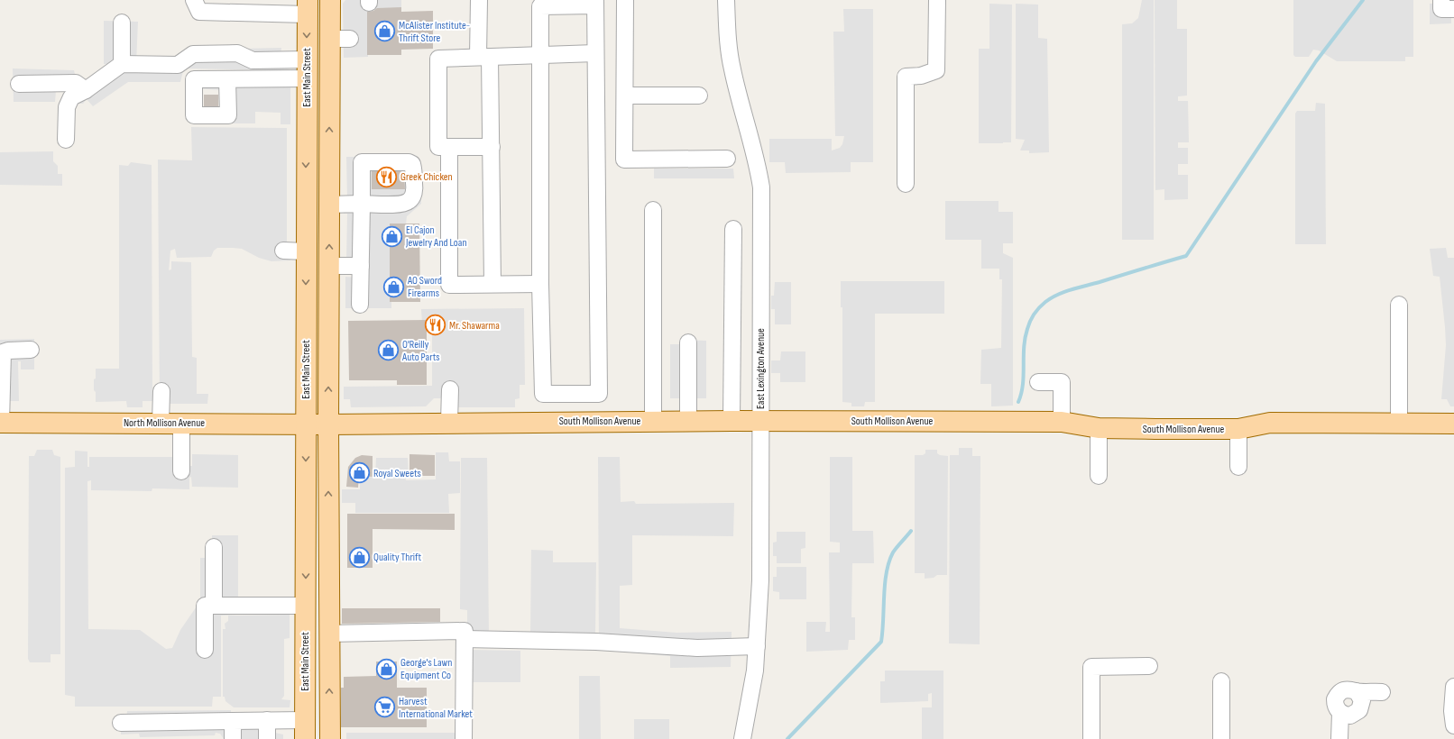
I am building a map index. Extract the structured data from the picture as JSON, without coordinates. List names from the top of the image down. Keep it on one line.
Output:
{"streets":{"main road":["East Main Street","South Mollison Avenue","North Mollison Avenue"],"street":["East Lexington Avenue"]},"crossings":[["East Main Street","South Mollison Avenue"],["East Main Street","North Mollison Avenue"],["East Lexington Avenue","South Mollison Avenue"],["South Mollison Avenue","North Mollison Avenue"]],"places":{"shop":["McAlister Institute- Thrift Store","El Cajon Jewelry And Loan","AO Sword Firearms","O'Reilly Auto Parts","Royal Sweets","Quality Thrift","George's Lawn Equipment Co"],"restaurant":["Greek Chicken","Mr. Shawarma"],"supermarket":["Harvest International Market"]}}
